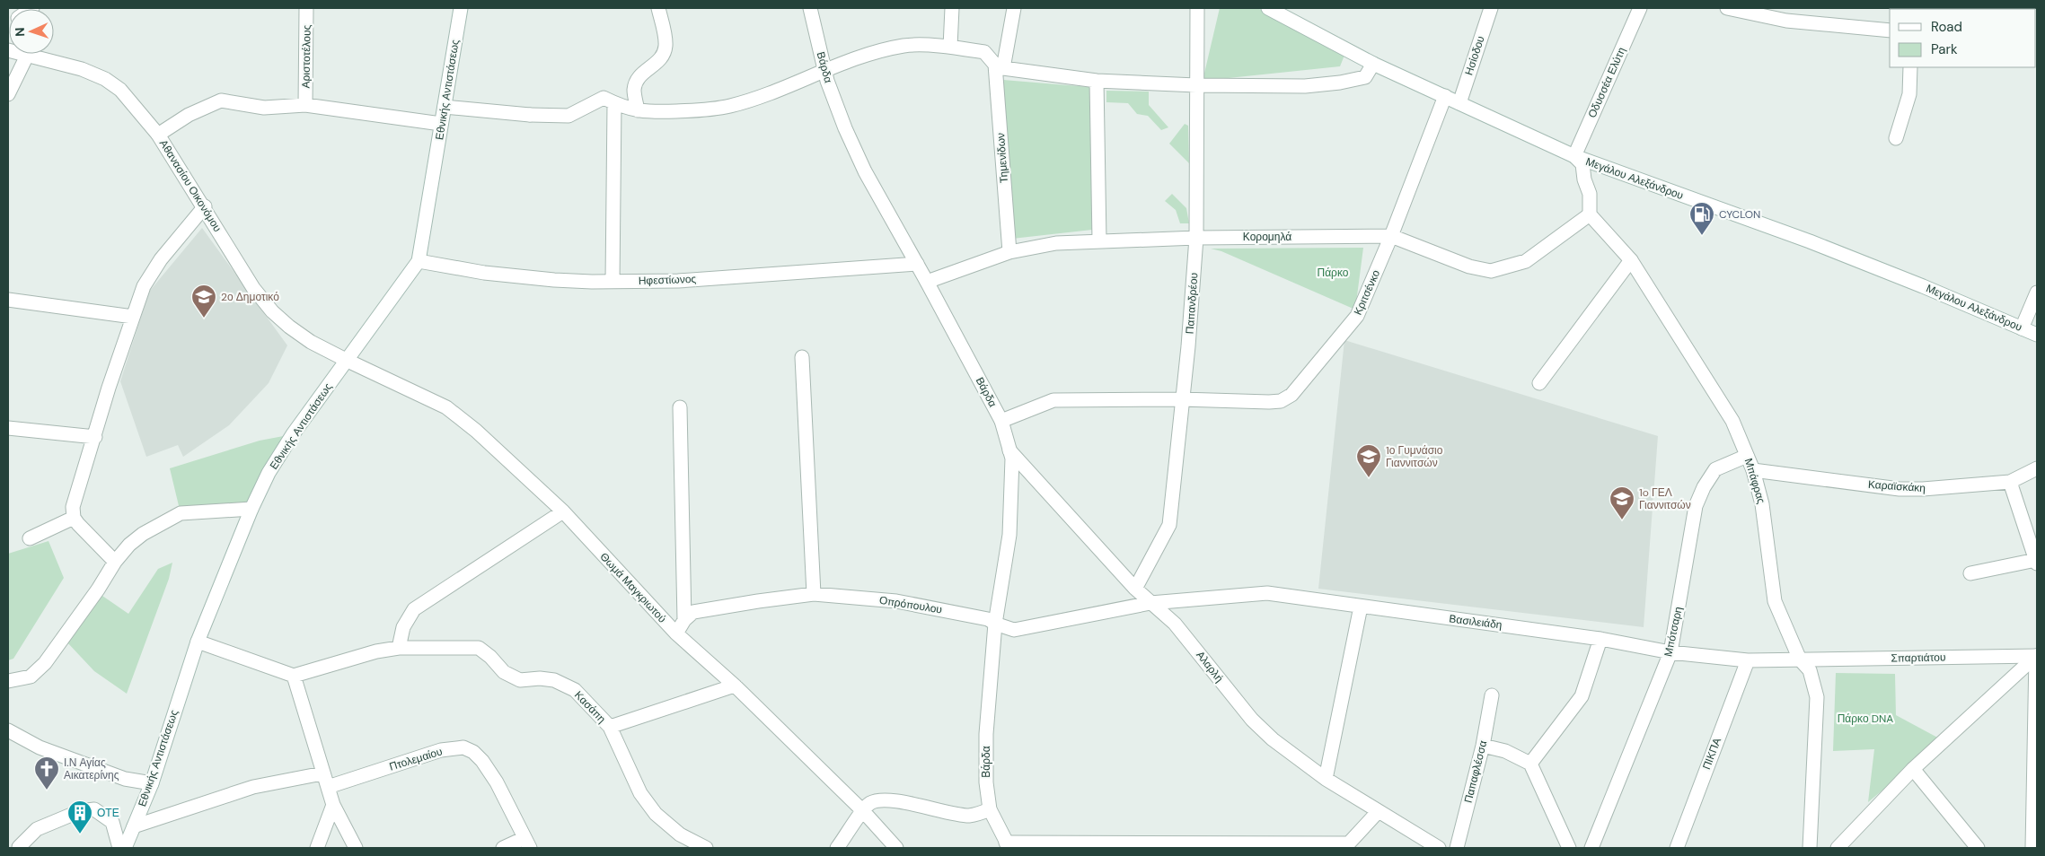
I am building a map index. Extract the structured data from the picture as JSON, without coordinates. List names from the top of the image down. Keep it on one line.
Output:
{"streets":{"street":["Ησίοδου","Αριστοτέλους","Βάρδα","Οδυσσέα Ελύτη","Εθνικής Αντιστάσεως","Τημενίδων","Μεγάλου Αλεξάνδρου","Αθανασίου Οικονόμου","Κορομηλά","Ηφεστίωνος","Κριτσένκο","Παπανδρέου","Μπάφρας","Καραϊσκάκη","Θωμά Μαγκριωτού","Οπρόπουλου","Βασιλειάδη","Μπότσαρη","Σπαρτιάτου","Αλαρλή","Κασάπη","ΠΙΚΠΑ","Πτολεμαίου","Παπαφλέσσα"]},"crossings":[["Ησίοδου","Μεγάλου Αλεξάνδρου"],["Βάρδα","Κορομηλά"],["Βάρδα","Ηφεστίωνος"],["Βάρδα","Κριτσένκο"],["Βάρδα","Οπρόπουλου"],["Βάρδα","Αλαρλή"],["Οδυσσέα Ελύτη","Μεγάλου Αλεξάνδρου"],["Εθνικής Αντιστάσεως","Αθανασίου Οικονόμου"],["Εθνικής Αντιστάσεως","Ηφεστίωνος"],["Εθνικής Αντιστάσεως","Θωμά Μαγκριωτού"],["Τημενίδων","Κορομηλά"],["Μεγάλου Αλεξάνδρου","Κριτσένκο"],["Αθανασίου Οικονόμου","Θωμά Μαγκριωτού"],["Κορομηλά","Κριτσένκο"],["Κορομηλά","Παπανδρέου"],["Κορομηλά","Μπάφρας"],["Κριτσένκο","Παπανδρέου"],["Παπανδρέου","Αλαρλή"],["Μπάφρας","Καραϊσκάκη"],["Μπάφρας","Βασιλειάδη"],["Μπάφρας","Μπότσαρη"],["Μπάφρας","Σπαρτιάτου"],["Οπρόπουλου","Βασιλειάδη"],["Οπρόπουλου","Αλαρλή"],["Βασιλειάδη","Μπότσαρη"],["Βασιλειάδη","Σπαρτιάτου"],["Βασιλειάδη","Αλαρλή"],["Βασιλειάδη","ΠΙΚΠΑ"]],"parks":["Πάρκο","Πάρκο DNA"],"places":{"fuel station":["CYCLON"],"school or university":["2ο Δημοτικό","1ο Γυμνάσιο Γιαννιτσών","1o ΓΕΛ Γιαννιτσών"],"church":["Ι.Ν Αγίας Αικατερίνης"],"building":["ΟΤΕ"]},"legend":["Road","Park"],"north":"left"}
